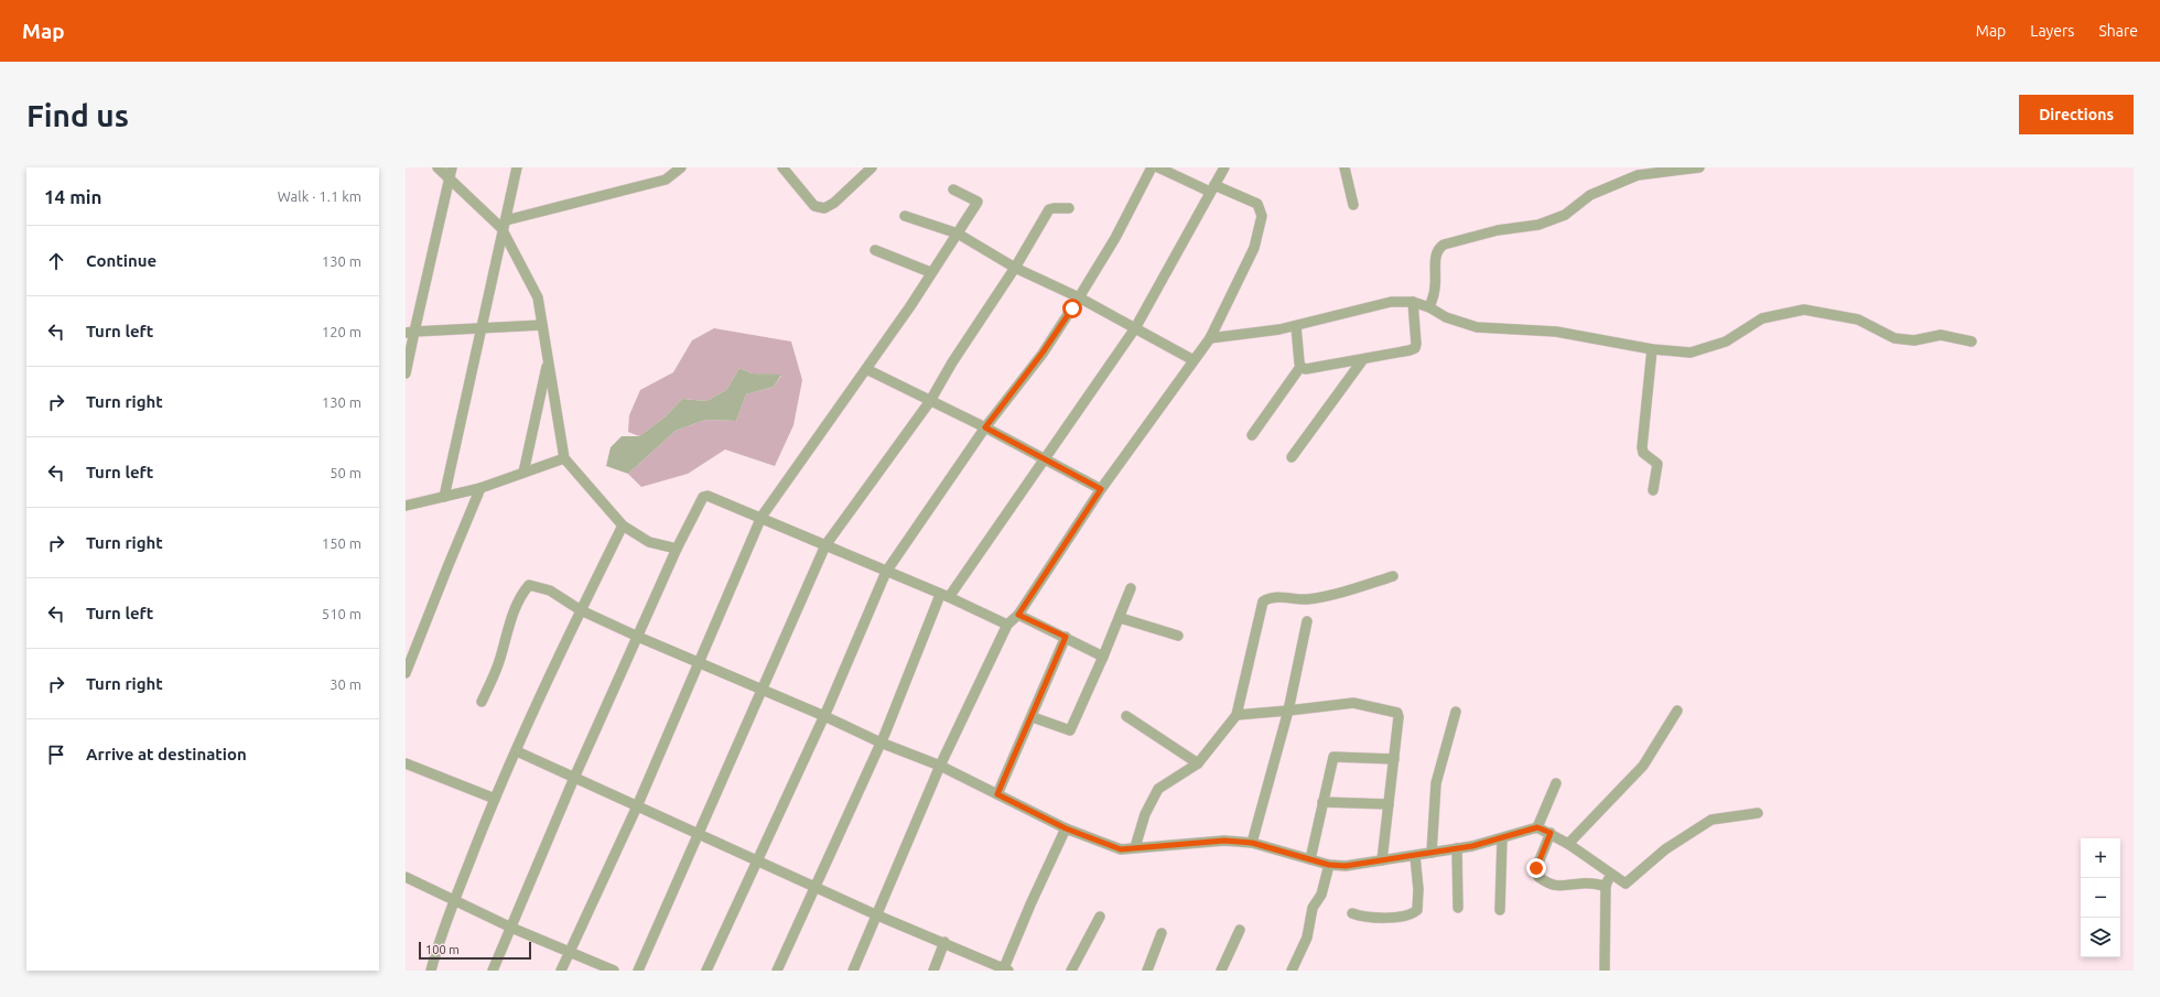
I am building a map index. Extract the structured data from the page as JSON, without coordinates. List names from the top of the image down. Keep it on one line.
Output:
{"scale_bar":"100 m","page":{"header":"Map","nav":["Map","Layers","Share"],"buttons":"Directions","title":"Find us","heading":["14 min","Walk · 1.1 km"],"list":[["Continue","130 m"],["Turn left","120 m"],["Turn right","130 m"],["Turn left","50 m"],["Turn right","150 m"],["Turn left","510 m"],["Turn right","30 m"],"Arrive at destination"],"map_buttons":["+","−"],"scale":"100 m"}}
